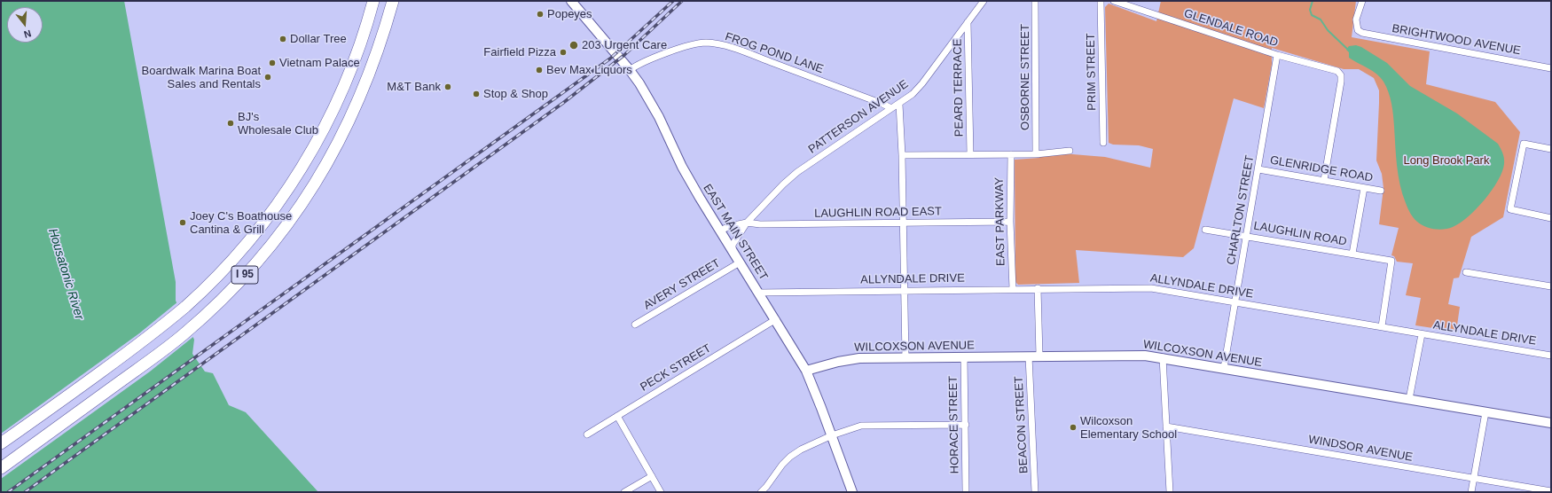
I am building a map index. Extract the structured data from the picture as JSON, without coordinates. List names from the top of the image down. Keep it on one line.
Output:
{"streets":{"highway":["I 95"],"street":["GLENDALE ROAD","BRIGHTWOOD AVENUE","FROG POND LANE","PRIM STREET","OSBORNE STREET","PEARD TERRACE","PATTERSON AVENUE","GLENRIDGE ROAD","CHARLTON STREET","LAUGHLIN ROAD EAST","EAST PARKWAY","EAST MAIN STREET","LAUGHLIN ROAD","ALLYNDALE DRIVE","AVERY STREET","WILCOXSON AVENUE","PECK STREET","HORACE STREET","BEACON STREET","WINDSOR AVENUE"]},"crossings":[["GLENDALE ROAD","GLENRIDGE ROAD"],["GLENDALE ROAD","CHARLTON STREET"],["FROG POND LANE","PATTERSON AVENUE"],["FROG POND LANE","EAST MAIN STREET"],["PEARD TERRACE","PATTERSON AVENUE"],["PATTERSON AVENUE","LAUGHLIN ROAD EAST"],["PATTERSON AVENUE","EAST MAIN STREET"],["GLENRIDGE ROAD","CHARLTON STREET"],["CHARLTON STREET","LAUGHLIN ROAD"],["CHARLTON STREET","ALLYNDALE DRIVE"],["CHARLTON STREET","WILCOXSON AVENUE"],["LAUGHLIN ROAD EAST","EAST PARKWAY"],["EAST PARKWAY","ALLYNDALE DRIVE"],["EAST MAIN STREET","ALLYNDALE DRIVE"],["EAST MAIN STREET","AVERY STREET"],["EAST MAIN STREET","WILCOXSON AVENUE"],["EAST MAIN STREET","PECK STREET"],["LAUGHLIN ROAD","ALLYNDALE DRIVE"],["WILCOXSON AVENUE","HORACE STREET"],["WILCOXSON AVENUE","BEACON STREET"]],"water":["Housatonic River"],"parks":["Long Brook Park"],"places":["Popeyes","Dollar Tree","203 Urgent Care","Fairfield Pizza","Vietnam Palace","Bev Max Liquors","Boardwalk Marina Boat Sales and Rentals","M&T Bank","Stop & Shop","BJ's Wholesale Club","Joey C's Boathouse Cantina & Grill","Wilcoxson Elementary School"],"north":"bottom"}
